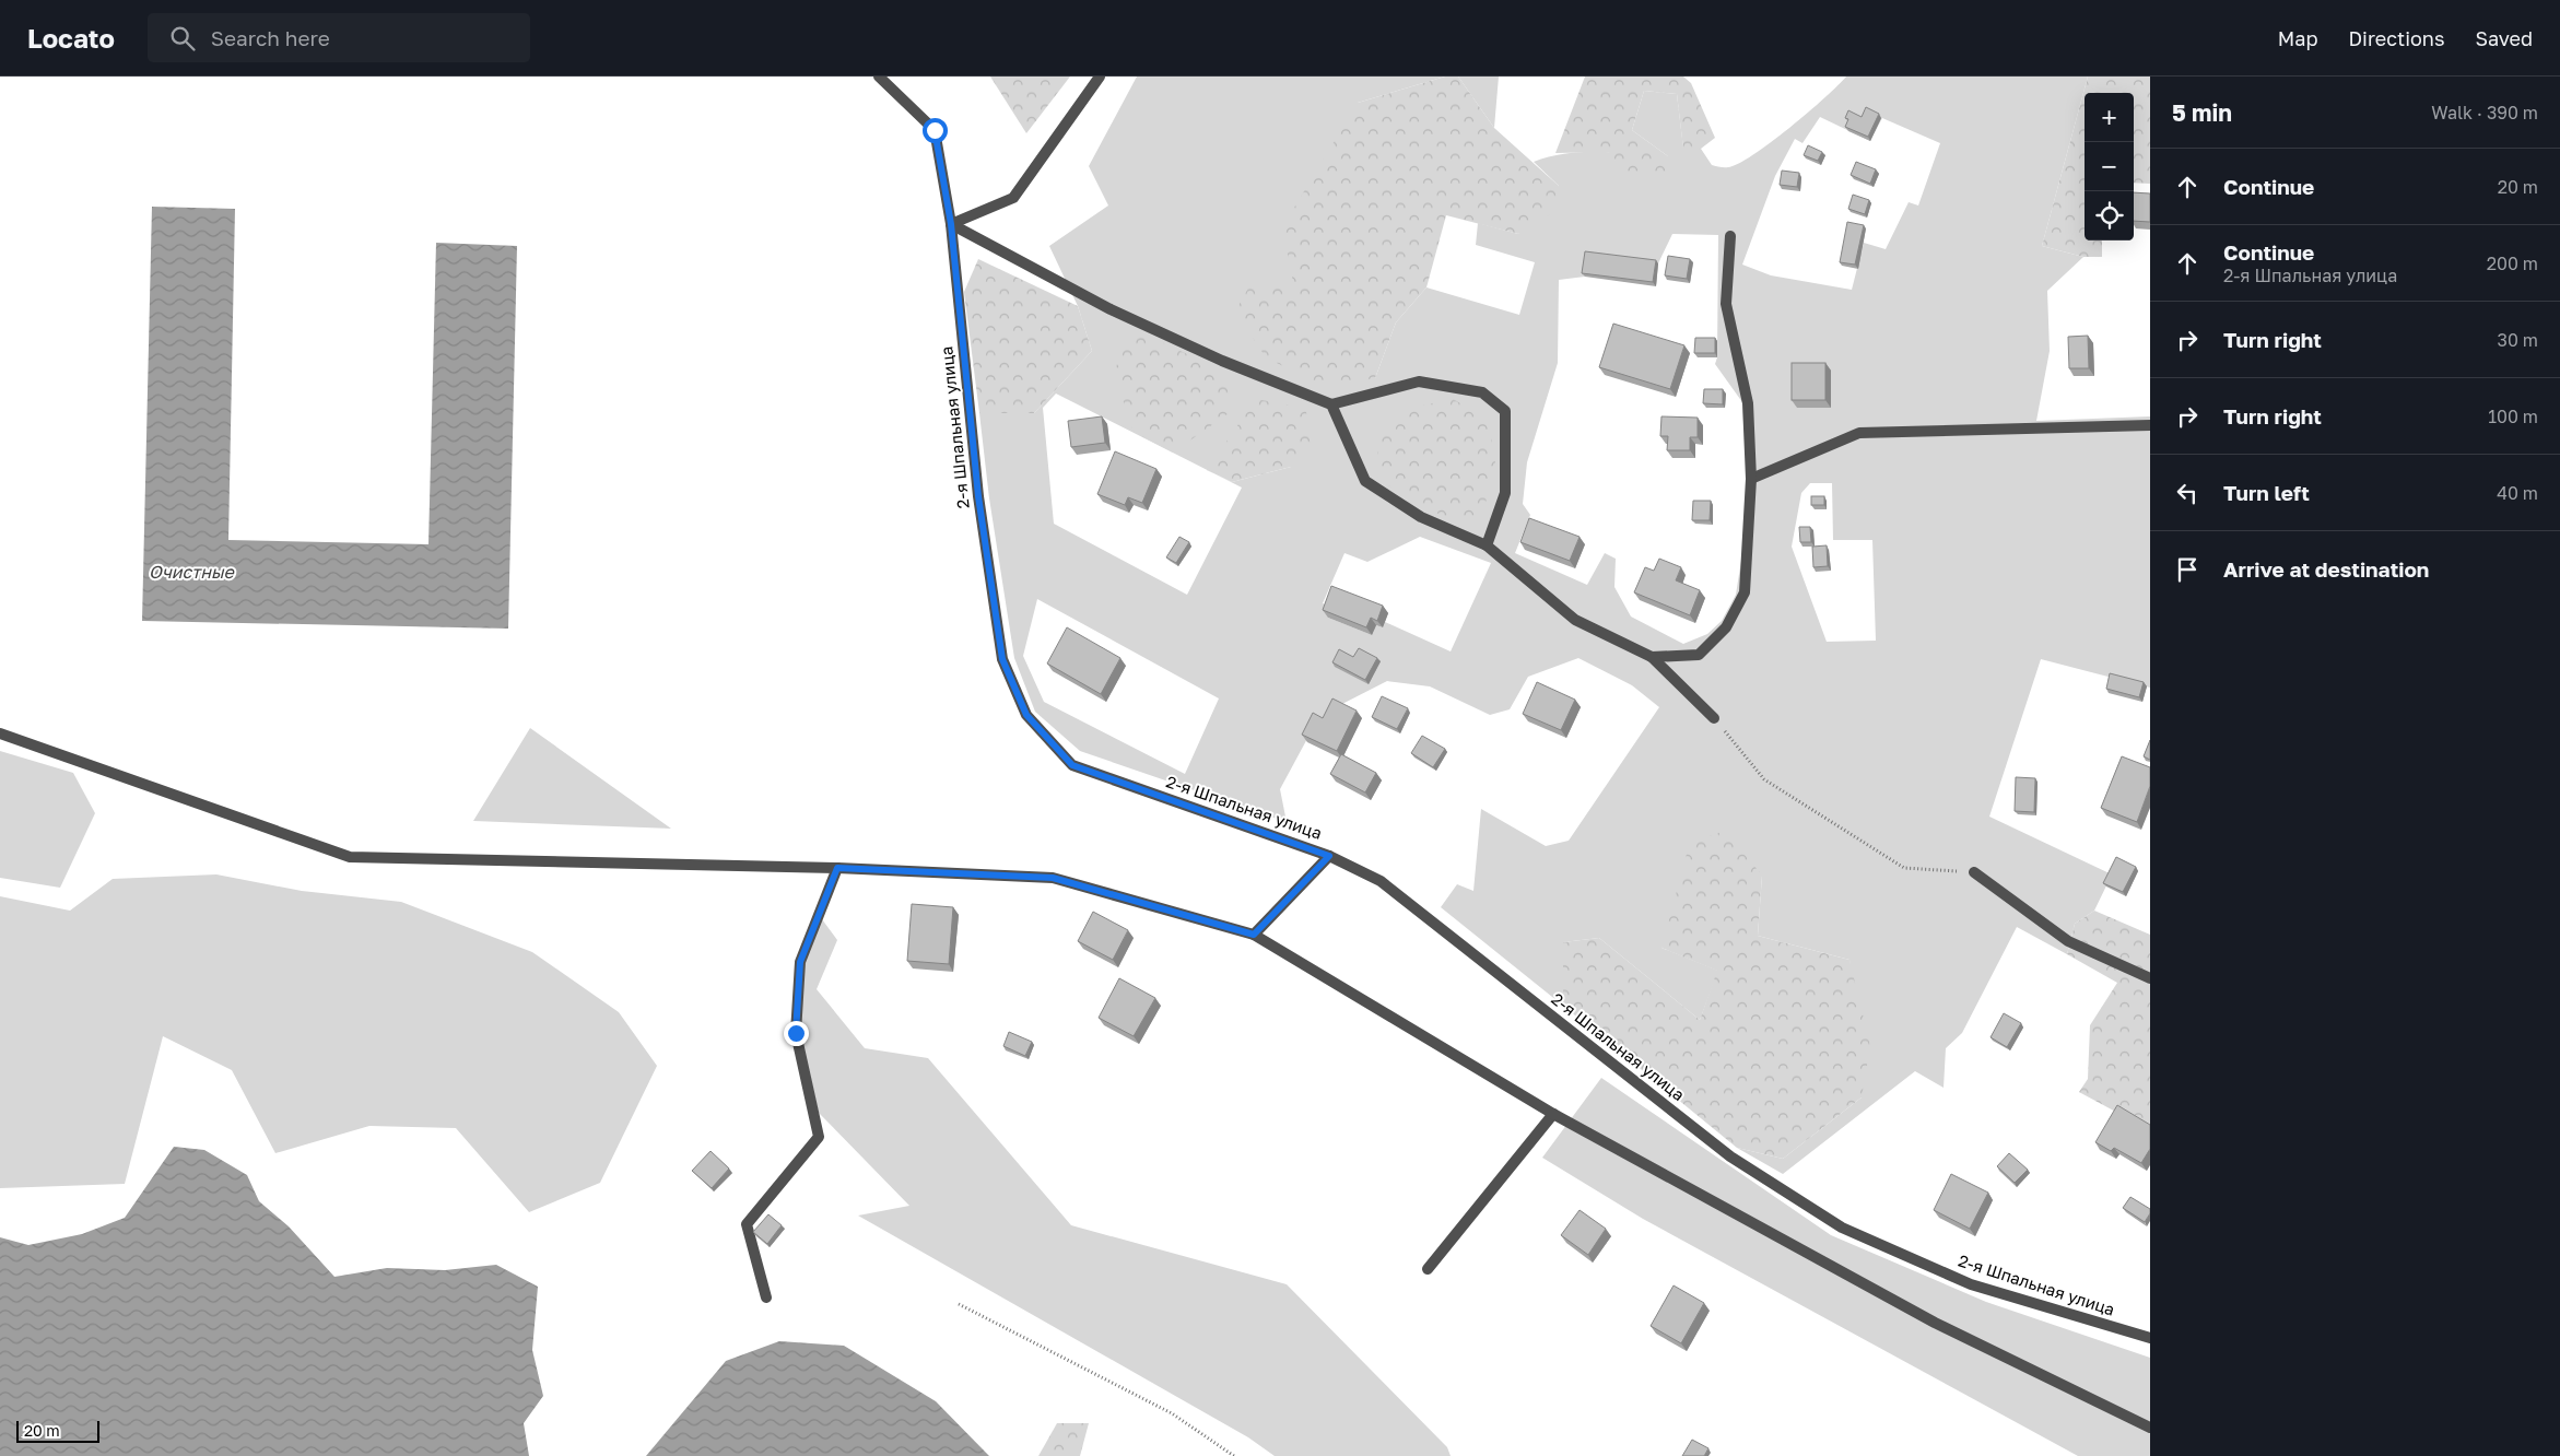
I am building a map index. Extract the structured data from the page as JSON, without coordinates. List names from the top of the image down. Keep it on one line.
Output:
{"streets":{"street":["2-я Шпальная улица"]},"water":["Очистные"],"scale_bar":"20 m","page":{"header":"Locato","search":"Search here","nav":["Map","Directions","Saved"],"heading":["5 min","Walk · 390 m"],"map_buttons":["+","−"],"list":[["Continue","20 m"],["Continue","2-я Шпальная улица","200 m"],["Turn right","30 m"],["Turn right","100 m"],["Turn left","40 m"],"Arrive at destination"],"scale":"20 m"}}
